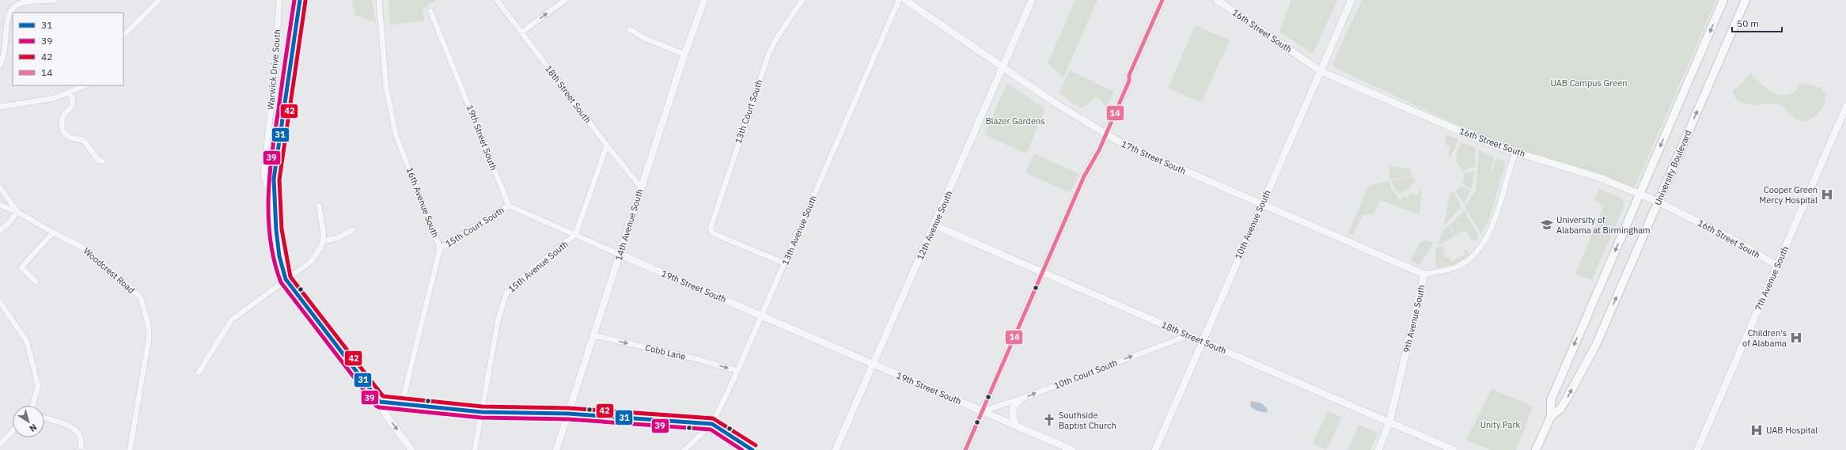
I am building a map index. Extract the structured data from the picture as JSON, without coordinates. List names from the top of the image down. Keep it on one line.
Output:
{"streets":{"main road":["University Boulevard"],"street":["16th Street South","Warwick Drive South","18th Street South","13th Court South","19th Street South","17th Street South","16th Avenue South","14th Avenue South","10th Avenue South","12th Avenue South","15th Court South","13th Avenue South","15th Avenue South","Woodcrest Road","7th Avenue South","9th Avenue South","Cobb Lane","10th Court South"]},"crossings":[["16th Street South","University Boulevard"],["16th Street South","10th Avenue South"],["16th Street South","7th Avenue South"],["16th Street South","9th Avenue South"],["18th Street South","14th Avenue South"],["18th Street South","10th Avenue South"],["18th Street South","12th Avenue South"],["18th Street South","15th Avenue South"],["18th Street South","9th Avenue South"],["18th Street South","10th Court South"],["13th Court South","13th Avenue South"],["19th Street South","14th Avenue South"],["19th Street South","12th Avenue South"],["19th Street South","15th Court South"],["19th Street South","13th Avenue South"],["19th Street South","15th Avenue South"],["19th Street South","10th Court South"],["17th Street South","10th Avenue South"],["17th Street South","12th Avenue South"],["17th Street South","9th Avenue South"],["16th Avenue South","15th Court South"],["14th Avenue South","Cobb Lane"],["13th Avenue South","Cobb Lane"]],"one_way":["Cobb Lane","10th Court South"],"parks":["UAB Campus Green","Blazer Gardens","Unity Park"],"places":{"hospital":["Cooper Green Mercy Hospital","Children's of Alabama","UAB Hospital"],"school or university":["University of Alabama at Birmingham"],"church":["Southside Baptist Church"]},"lines":["transit line 31","transit line 39","transit line 14","transit line 42"],"legend":["31","39","42","14"],"scale_bar":"50 m","north":"bottom right"}
